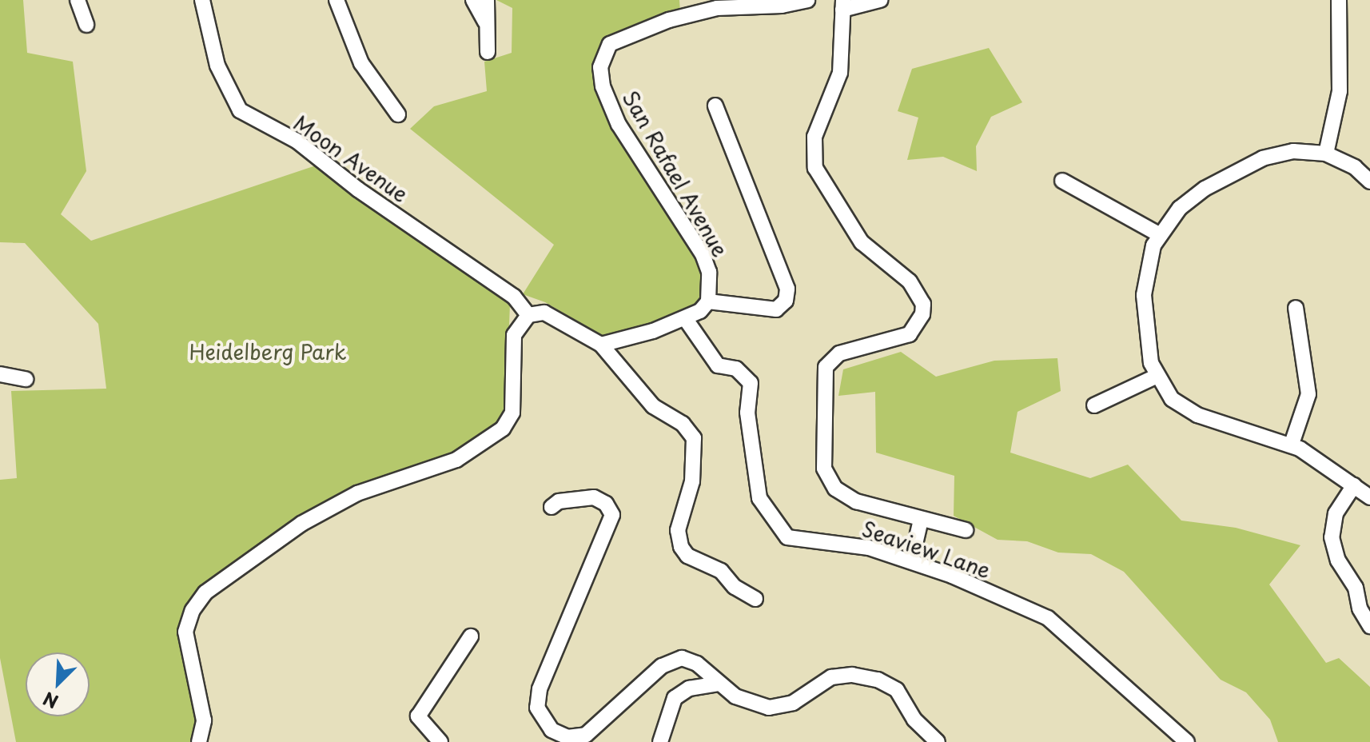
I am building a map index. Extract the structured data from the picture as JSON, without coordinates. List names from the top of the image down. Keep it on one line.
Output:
{"streets":{"street":["Moon Avenue","San Rafael Avenue","Seaview Lane"]},"parks":["Heidelberg Park"],"north":"bottom left"}
